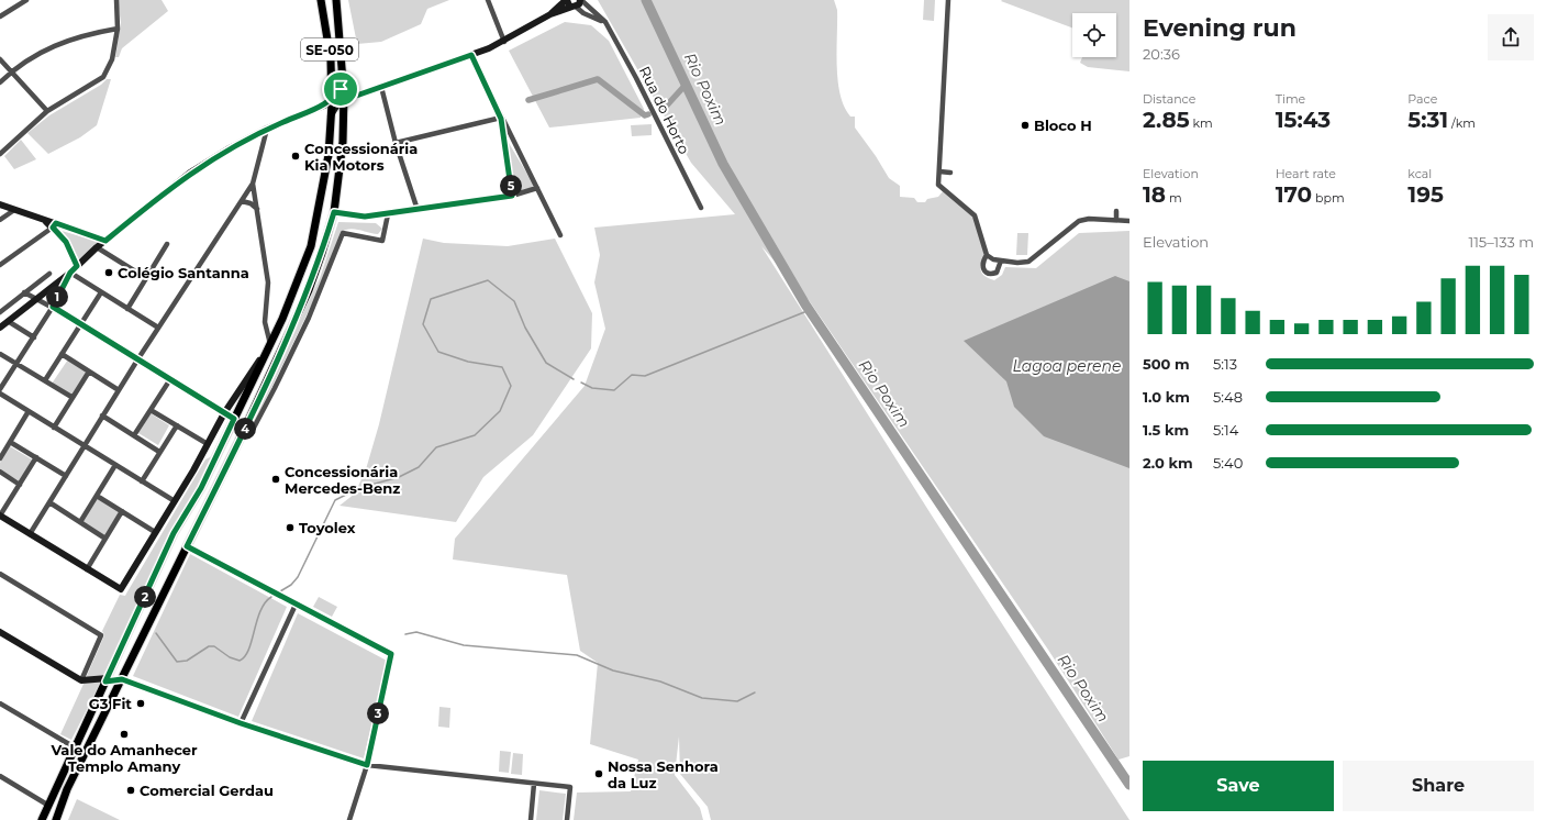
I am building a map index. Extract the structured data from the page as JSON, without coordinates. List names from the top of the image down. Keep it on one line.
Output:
{"streets":{"main road":["SE-050"],"street":["Rua do Horto"]},"water":["Rio Poxim","Lagoa perene"],"places":["Bloco H","Concessionária Kia Motors","Colégio Santanna","Concessionária Mercedes-Benz","Toyolex","G3 Fit","Vale do Amanhecer Templo Amany","Nossa Senhora da Luz","Comercial Gerdau"],"page":{"heading":["Evening run","20:36"],"stats":[["Distance","2.85 km"],["Time","15:43"],["Pace","5:31 /km"],["Elevation","18 m"],["Heart rate","170 bpm"],["kcal","195"]],"pins":["5","1","4","2","3"],"chart":["Elevation","115–133 m"],"list":[{"name":"500 m","note":"5:13"},{"name":"1.0 km","note":"5:48"},{"name":"1.5 km","note":"5:14"},{"name":"2.0 km","note":"5:40"}],"buttons":["Save","Share"]}}
